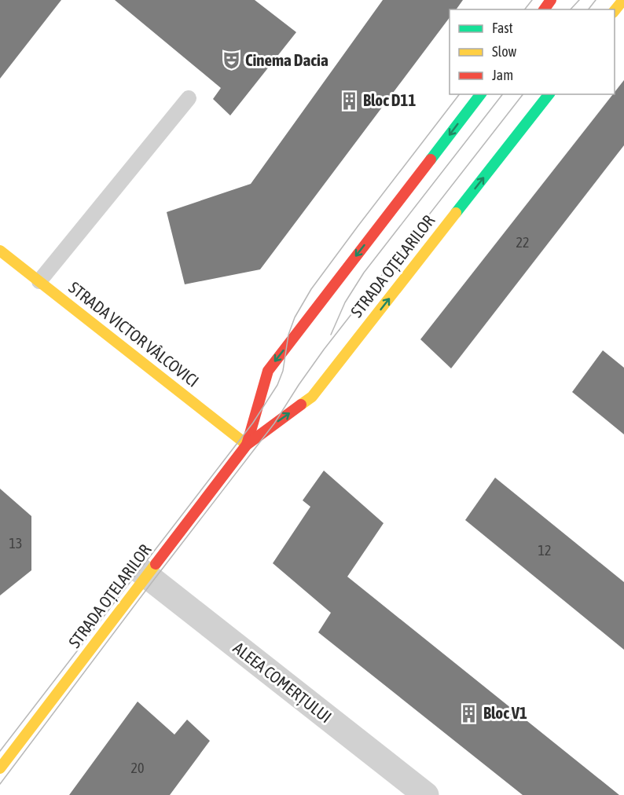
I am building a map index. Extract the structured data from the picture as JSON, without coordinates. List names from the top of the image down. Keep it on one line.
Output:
{"streets":{"main road":["STRADA OȚELARILOR","STRADA VICTOR VÂLCOVICI"],"street":["ALEEA COMERȚULUI"]},"crossings":[["STRADA OȚELARILOR","STRADA VICTOR VÂLCOVICI"],["STRADA OȚELARILOR","ALEEA COMERȚULUI"]],"places":{"theatre":["Cinema Dacia"],"building":["Bloc D11","Bloc V1"]},"house_numbers":["22","13","12","20"],"legend":["Fast","Slow","Jam"]}
